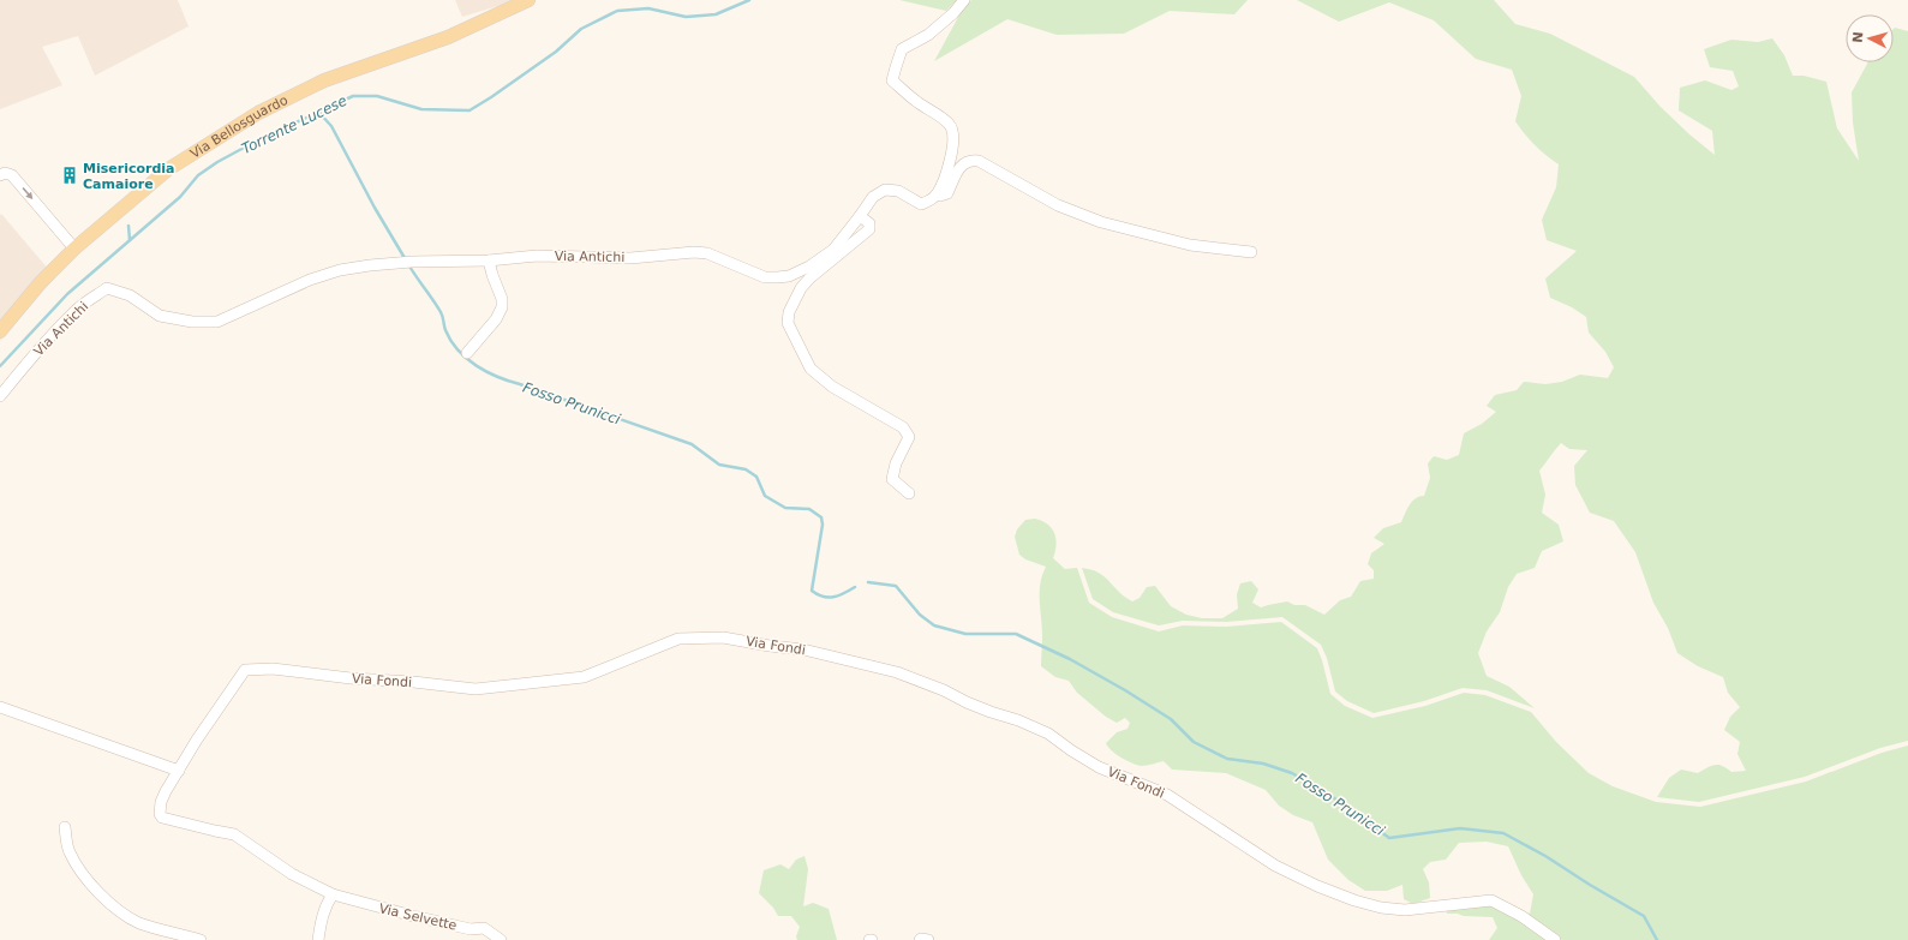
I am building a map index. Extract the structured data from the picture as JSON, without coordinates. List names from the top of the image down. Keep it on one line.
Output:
{"streets":{"main road":["Via Bellosguardo"],"street":["Via Antichi","Via Fondi","Via Selvette"]},"crossings":[["Via Fondi","Via Selvette"]],"water":["Torrente Lucese","Fosso Prunicci"],"places":{"building":["Misericordia Camaiore"]},"north":"left"}
